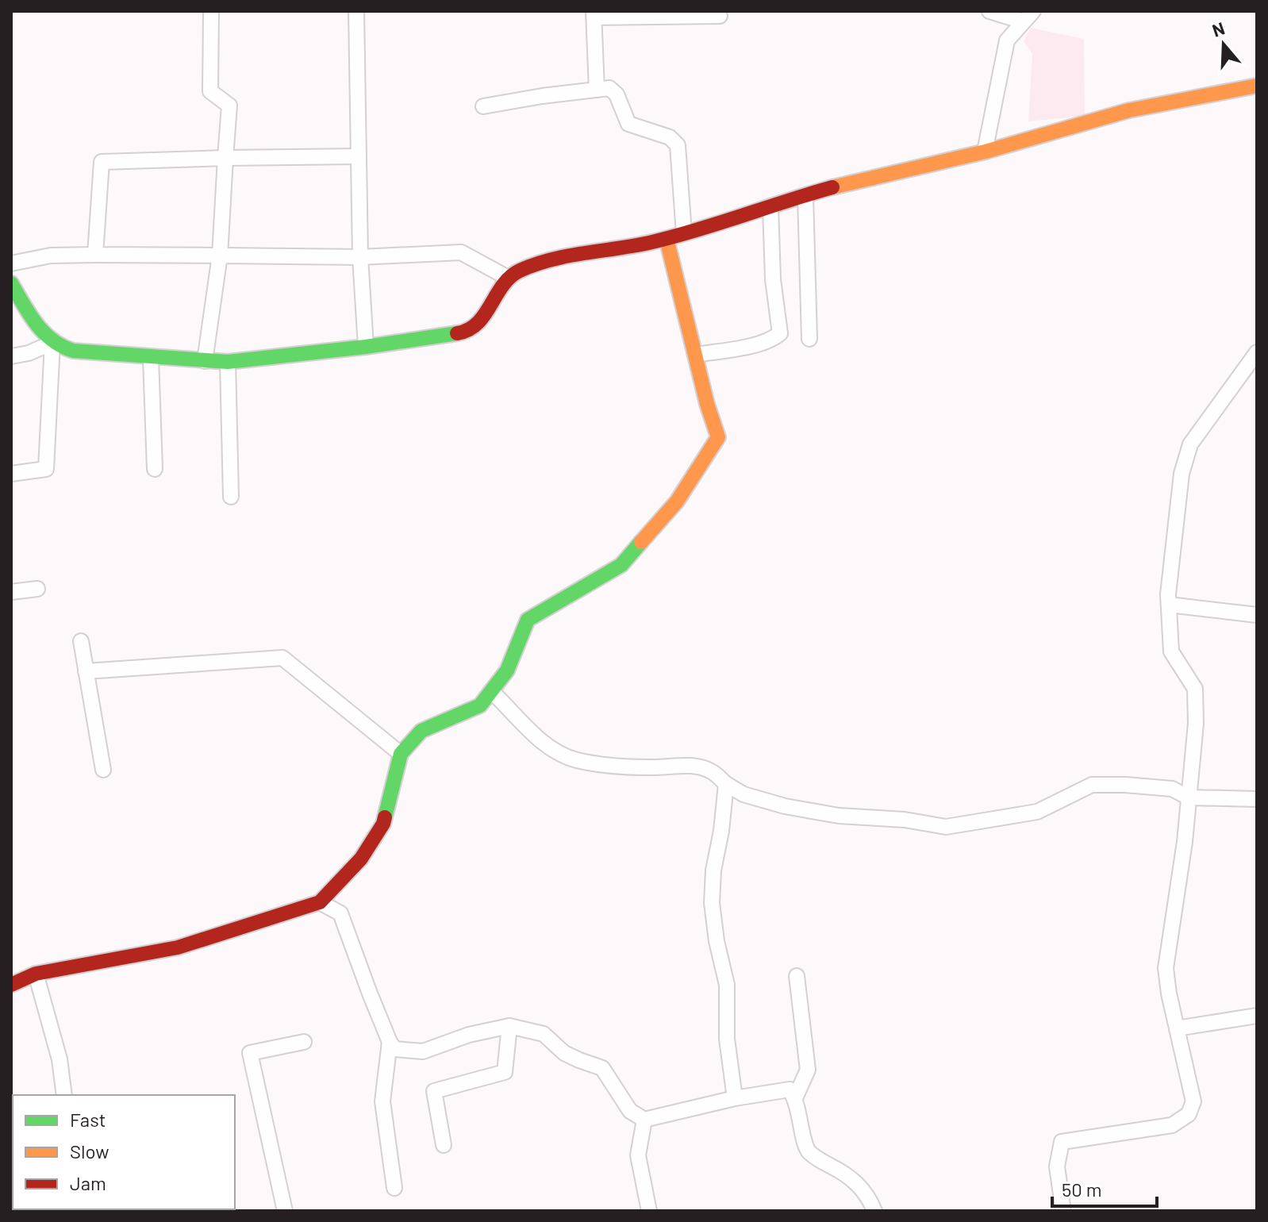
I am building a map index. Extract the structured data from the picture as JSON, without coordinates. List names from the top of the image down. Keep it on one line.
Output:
{"legend":["Fast","Slow","Jam"],"scale_bar":"50 m","north":"top"}
